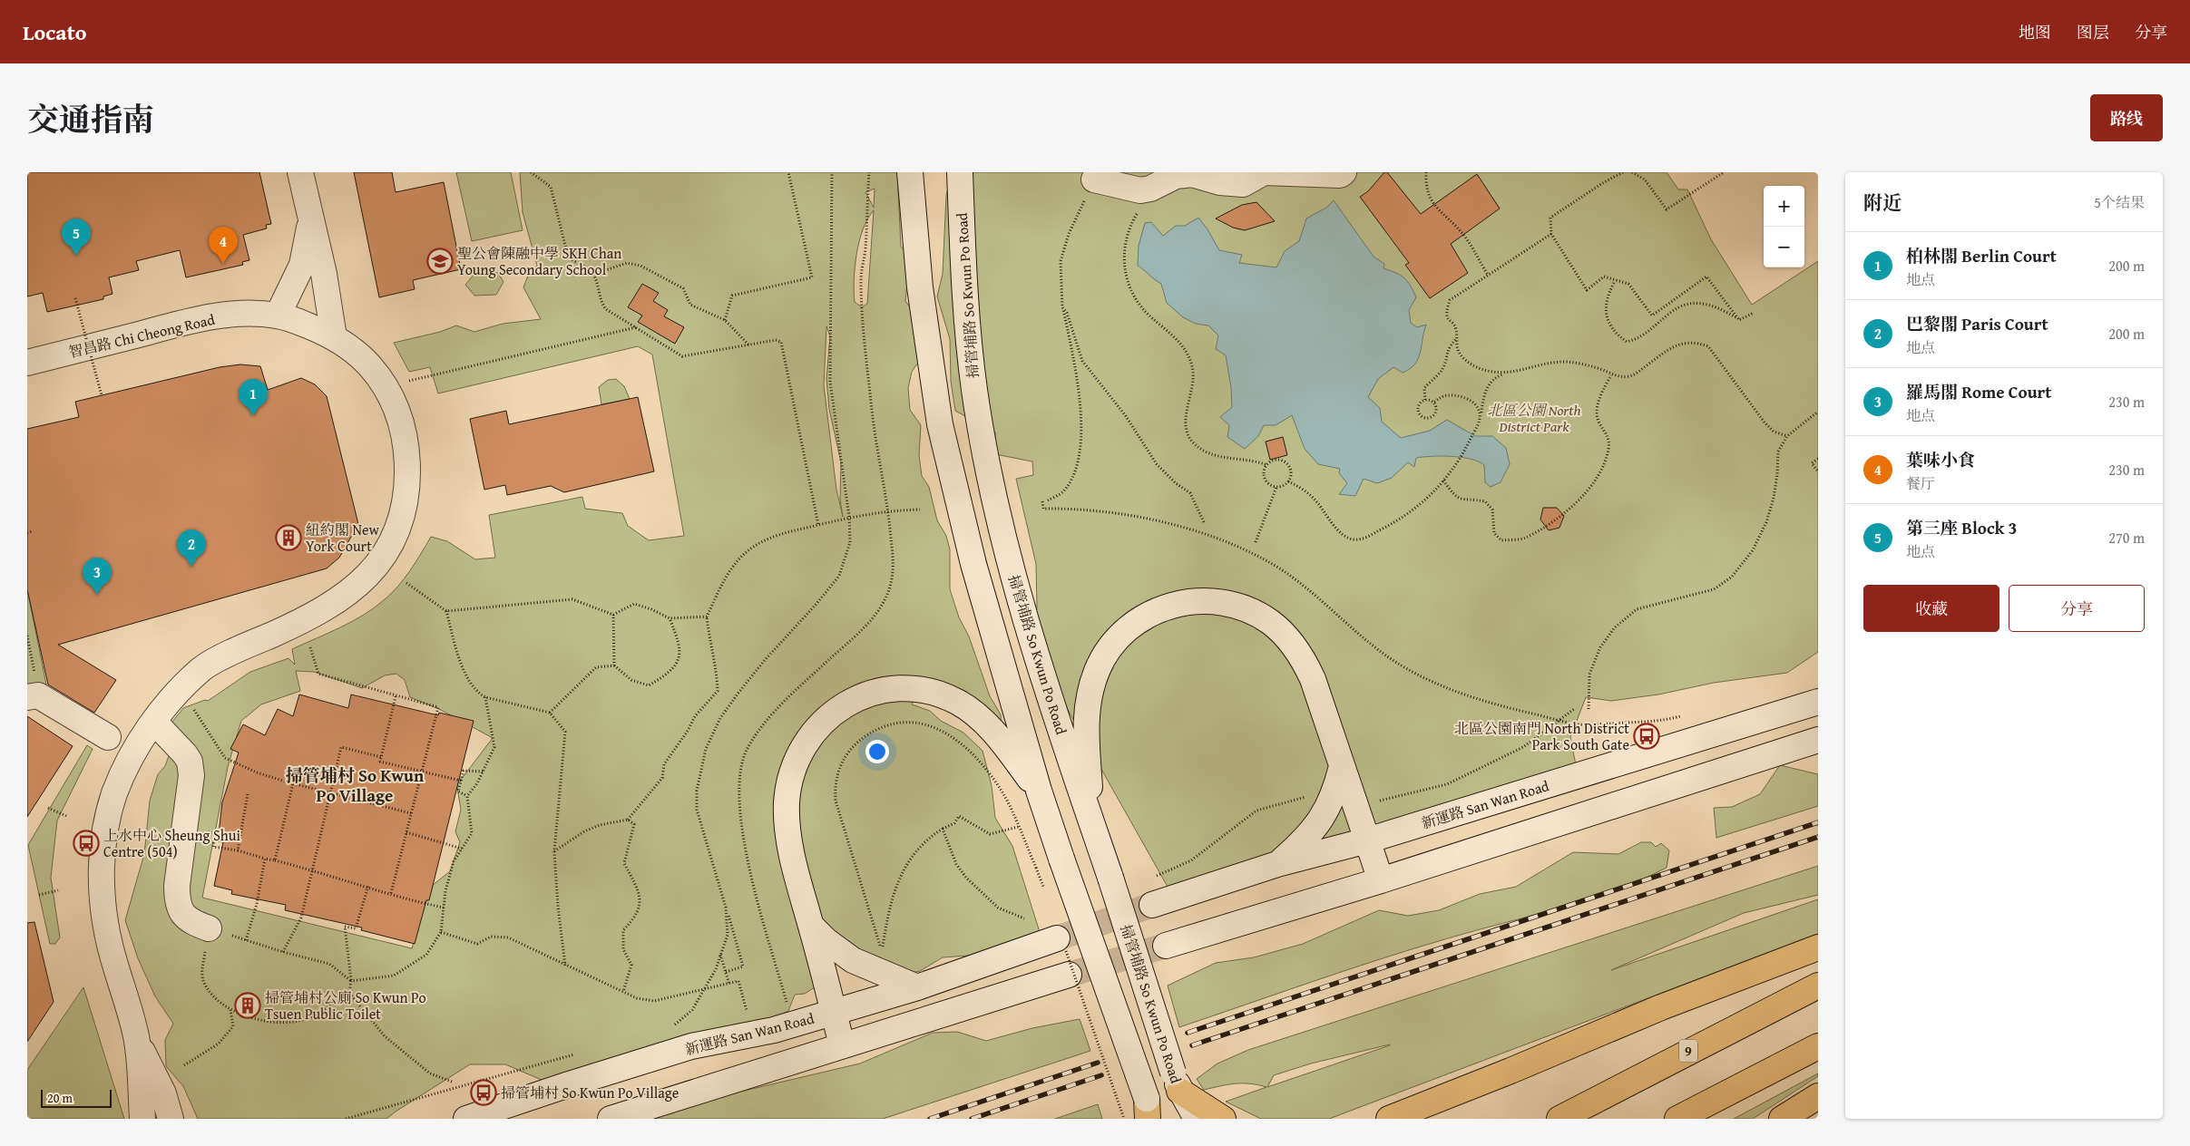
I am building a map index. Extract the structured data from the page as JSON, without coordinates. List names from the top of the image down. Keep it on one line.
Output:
{"streets":{"highway":["9"],"street":["掃管埔路 So Kwun Po Road","智昌路 Chi Cheong Road","新運路 San Wan Road"]},"districts":["掃管埔村 So Kwun Po Village"],"parks":["北區公園 North District Park"],"places":{"school or university":["聖公會陳融中學 SKH Chan Young Secondary School"],"building":["紐約閣 New York Court","掃管埔村公廁 So Kwun Po Tsuen Public Toilet"],"bus stop":["北區公園南門 North District Park South Gate","上水中心 Sheung Shui Centre (504)","掃管埔村 So Kwun Po Village"]},"scale_bar":"20 m","page":{"header":"Locato","nav":["地图","图层","分享"],"title":"交通指南","buttons":["路线",["收藏","分享"]],"heading":["附近","5个结果"],"map_buttons":["+","−"],"pins":["5","4","1","2","3"],"list":[{"mark":"1","name":"柏林閣 Berlin Court","note":"地点","value":"200 m"},{"mark":"2","name":"巴黎閣 Paris Court","note":"地点","value":"200 m"},{"mark":"3","name":"羅馬閣 Rome Court","note":"地点","value":"230 m"},{"mark":"4","name":"葉味小食","note":"餐厅","value":"230 m"},{"mark":"5","name":"第三座 Block 3","note":"地点","value":"270 m"}],"scale":"20 m"}}
